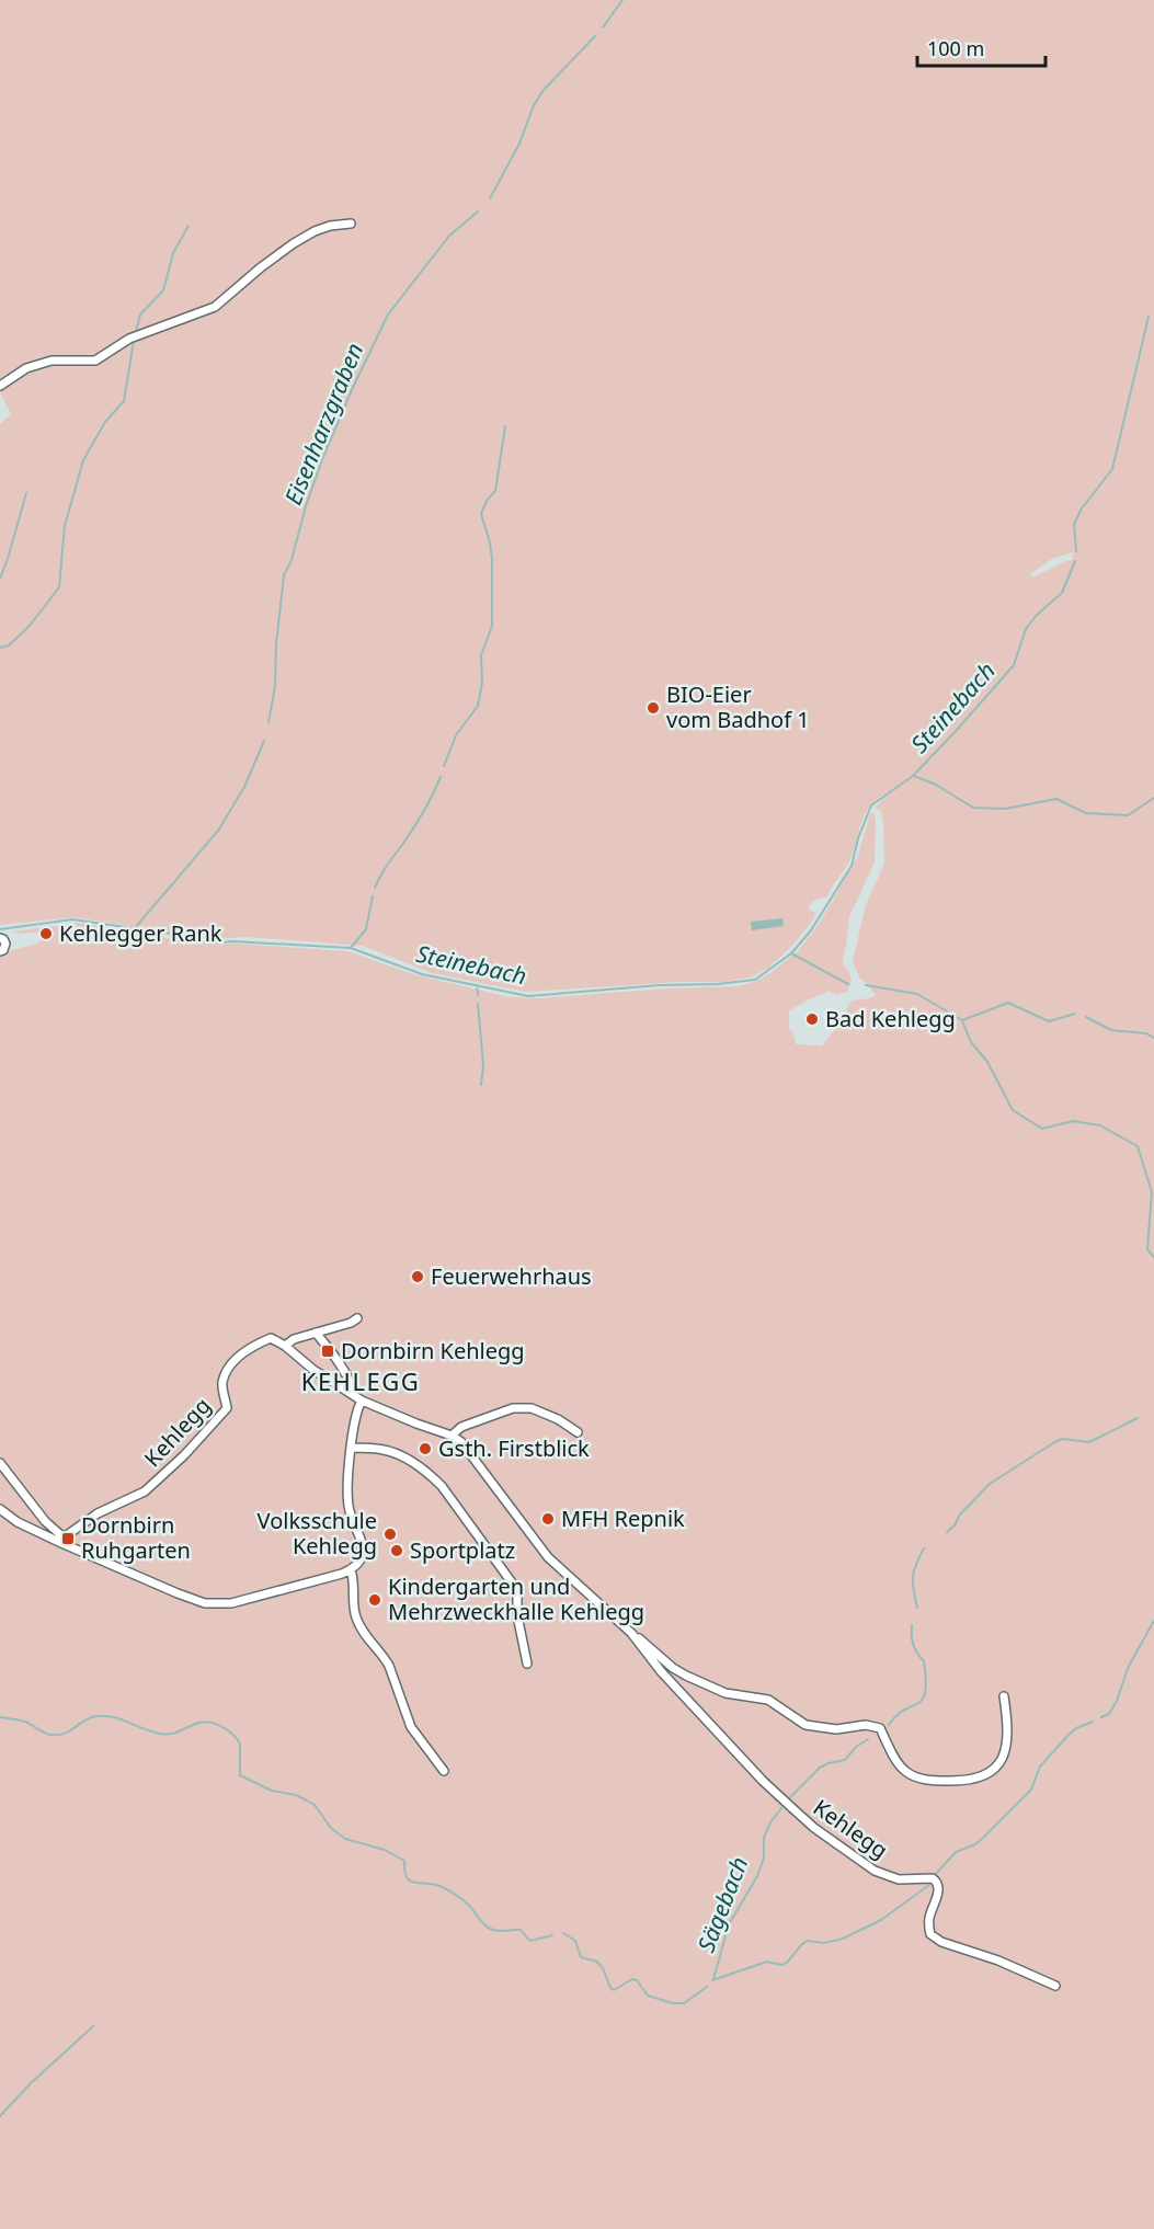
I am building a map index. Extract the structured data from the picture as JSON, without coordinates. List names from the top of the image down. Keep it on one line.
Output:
{"streets":{"street":["Kehlegg"]},"districts":["KEHLEGG"],"water":["Eisenharzgraben","Steinebach","Sägebach"],"places":{"other":["BIO-Eier vom Badhof 1","Kehlegger Rank","Bad Kehlegg","Feuerwehrhaus","Gsth. Firstblick","MFH Repnik","Volksschule Kehlegg","Sportplatz","Kindergarten und Mehrzweckhalle Kehlegg"],"transit":["Dornbirn Kehlegg","Dornbirn Ruhgarten"]},"scale_bar":"100 m"}
